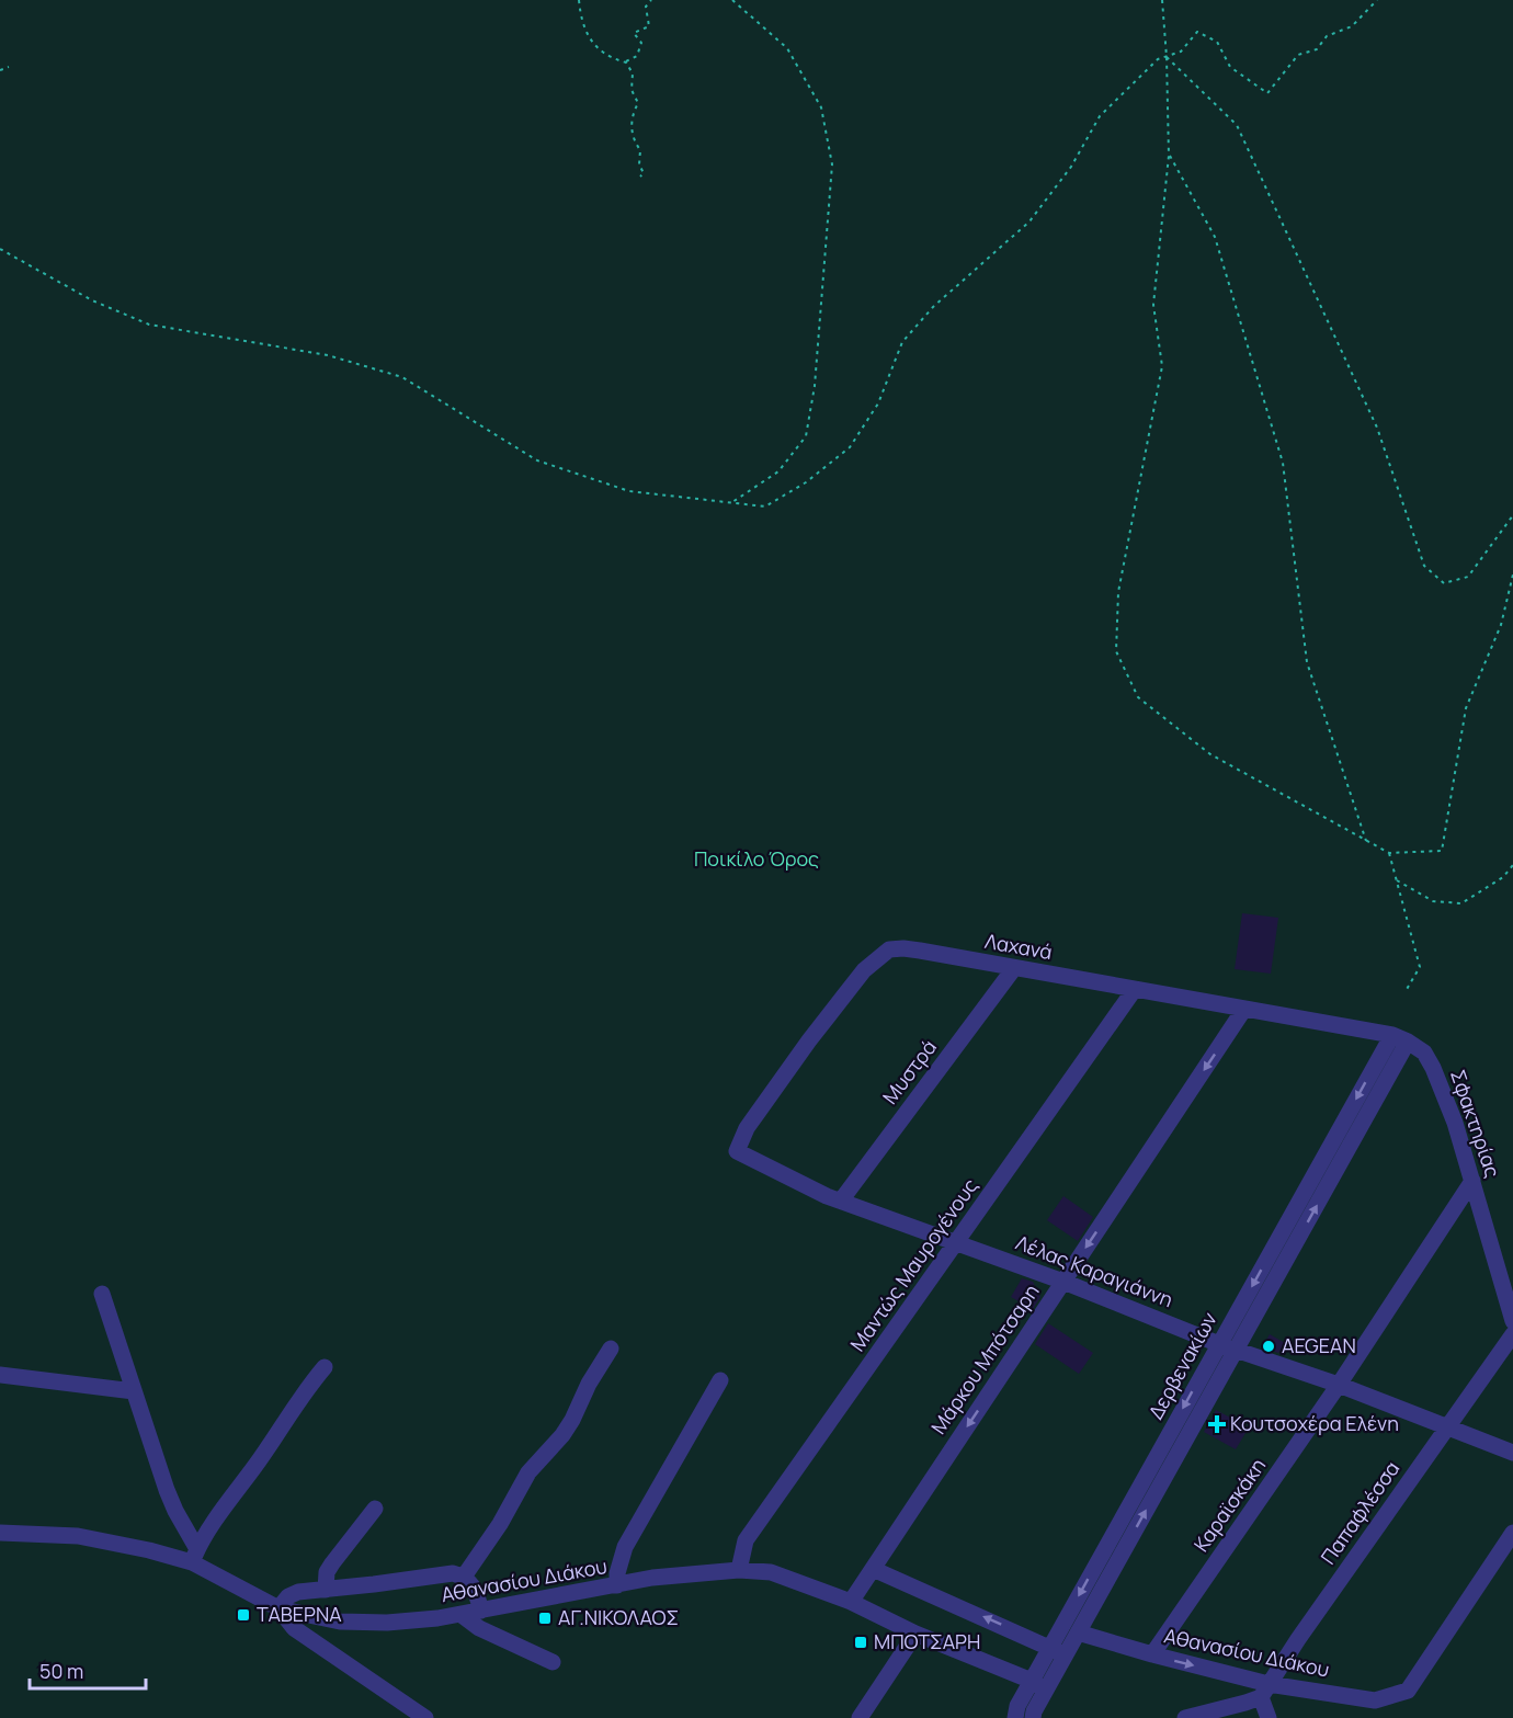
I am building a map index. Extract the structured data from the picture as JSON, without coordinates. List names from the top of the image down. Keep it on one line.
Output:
{"streets":{"street":["Λαχανά","Μυστρά","Σφακτηρίας","Μαντώς Μαυρογένους","Λέλας Καραγιάννη","Μάρκου Μπότσαρη","Δερβενακίων","Καραϊσκάκη","Παπαφλέσσα","Αθανασίου Διάκου"]},"crossings":[["Λαχανά","Μυστρά"],["Λαχανά","Σφακτηρίας"],["Λαχανά","Μαντώς Μαυρογένους"],["Λαχανά","Λέλας Καραγιάννη"],["Λαχανά","Μάρκου Μπότσαρη"],["Λαχανά","Δερβενακίων"],["Μυστρά","Λέλας Καραγιάννη"],["Σφακτηρίας","Δερβενακίων"],["Σφακτηρίας","Καραϊσκάκη"],["Μαντώς Μαυρογένους","Λέλας Καραγιάννη"],["Μαντώς Μαυρογένους","Αθανασίου Διάκου"],["Λέλας Καραγιάννη","Μάρκου Μπότσαρη"],["Λέλας Καραγιάννη","Δερβενακίων"],["Λέλας Καραγιάννη","Καραϊσκάκη"],["Λέλας Καραγιάννη","Παπαφλέσσα"],["Μάρκου Μπότσαρη","Αθανασίου Διάκου"],["Δερβενακίων","Αθανασίου Διάκου"],["Καραϊσκάκη","Αθανασίου Διάκου"],["Παπαφλέσσα","Αθανασίου Διάκου"]],"one_way":["Μάρκου Μπότσαρη"],"parks":["Ποικίλο Όρος"],"places":{"other":["AEGEAN"],"health":["Κουτσοχέρα Ελένη"],"transit":["ΤΑΒΕΡΝΑ","ΑΓ.ΝΙΚΟΛΑΟΣ","ΜΠΟΤΣΑΡΗ"]},"scale_bar":"50 m"}
